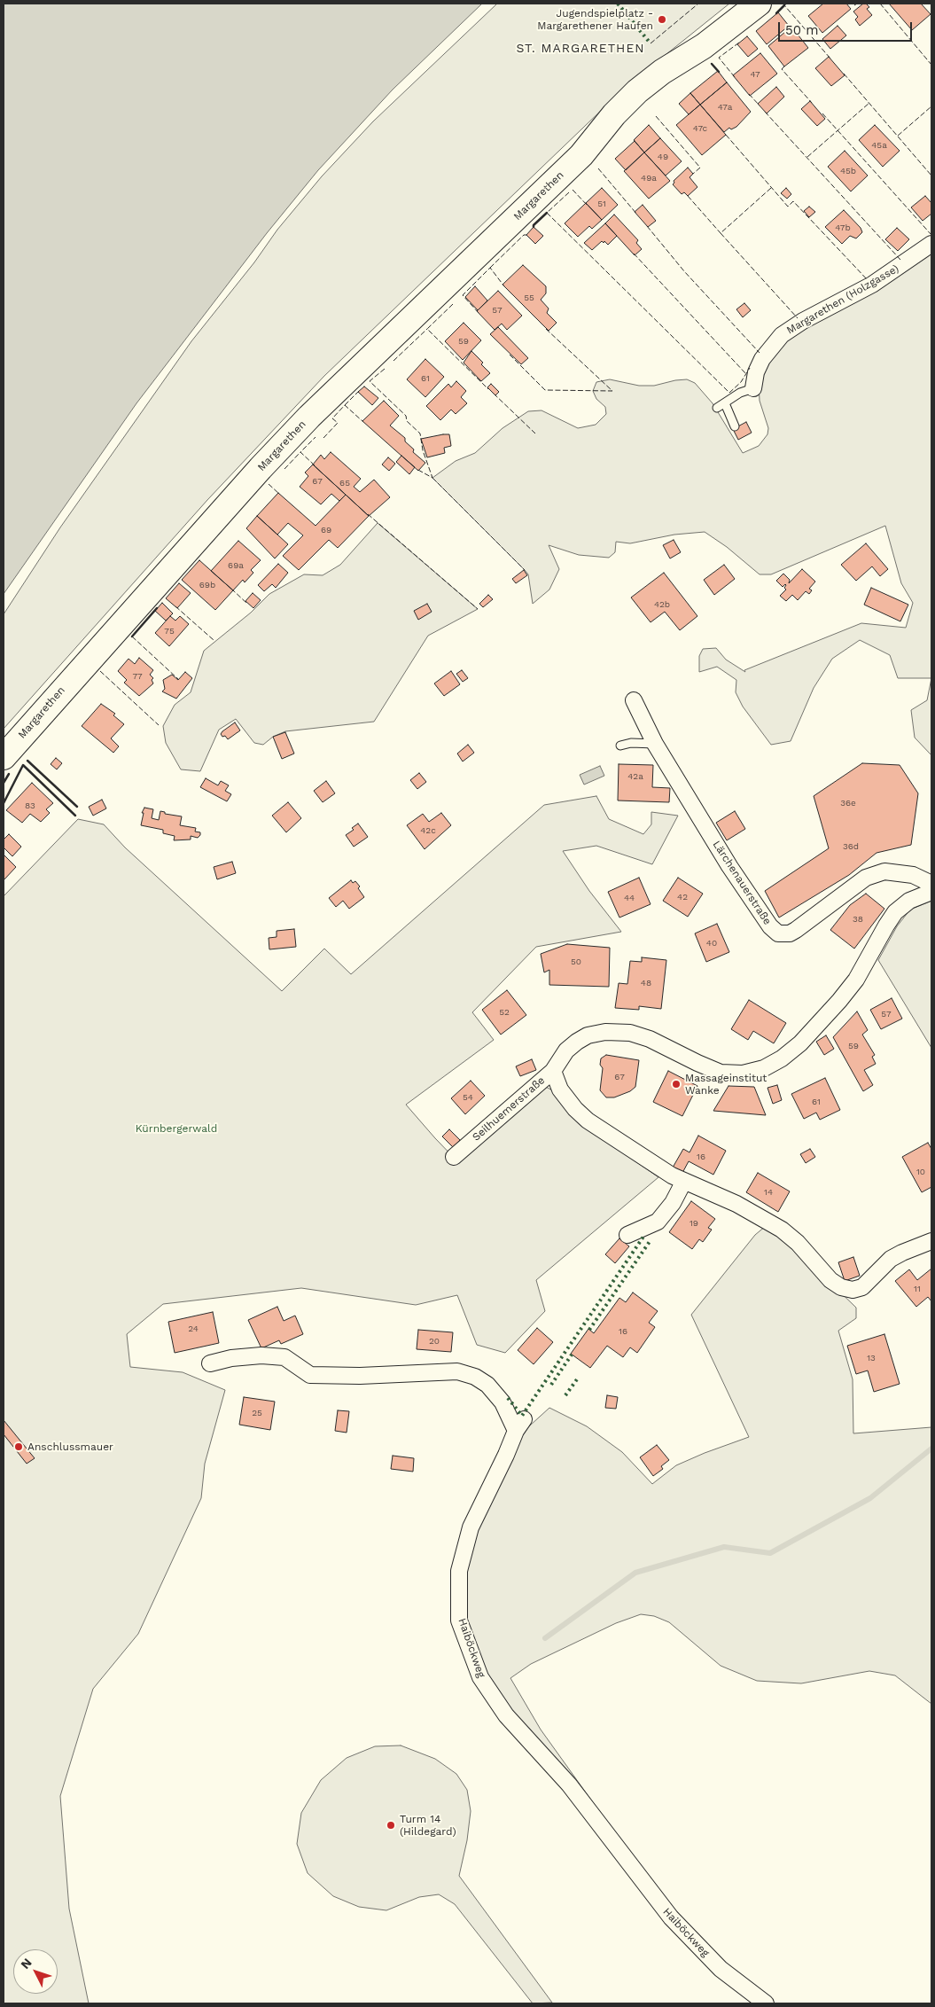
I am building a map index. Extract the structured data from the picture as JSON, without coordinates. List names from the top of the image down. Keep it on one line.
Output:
{"streets":{"main road":["Margarethen"],"street":["Margarethen (Holzgasse)","Lärchenauerstraße","Seilhuemerstraße","Haiböckweg"]},"districts":["ST. MARGARETHEN"],"parks":["Kürnbergerwald"],"places":["Jugendspielplatz - Margarethener Haufen","Massageinstitut Wanke","Anschlussmauer","Turm 14 (Hildegard)"],"house_numbers":["47","47a","47c","45a","49","45b","49a","51","47b","55","57","59","61","67","65","69","69a","69b","42b","75","77","42a","36e","83","42c","36d","42","44","38","40","50","48","52","57","59","67","54","61","16","10","14","19","11","24","16","20","13","25"],"scale_bar":"50 m","north":"top left"}
